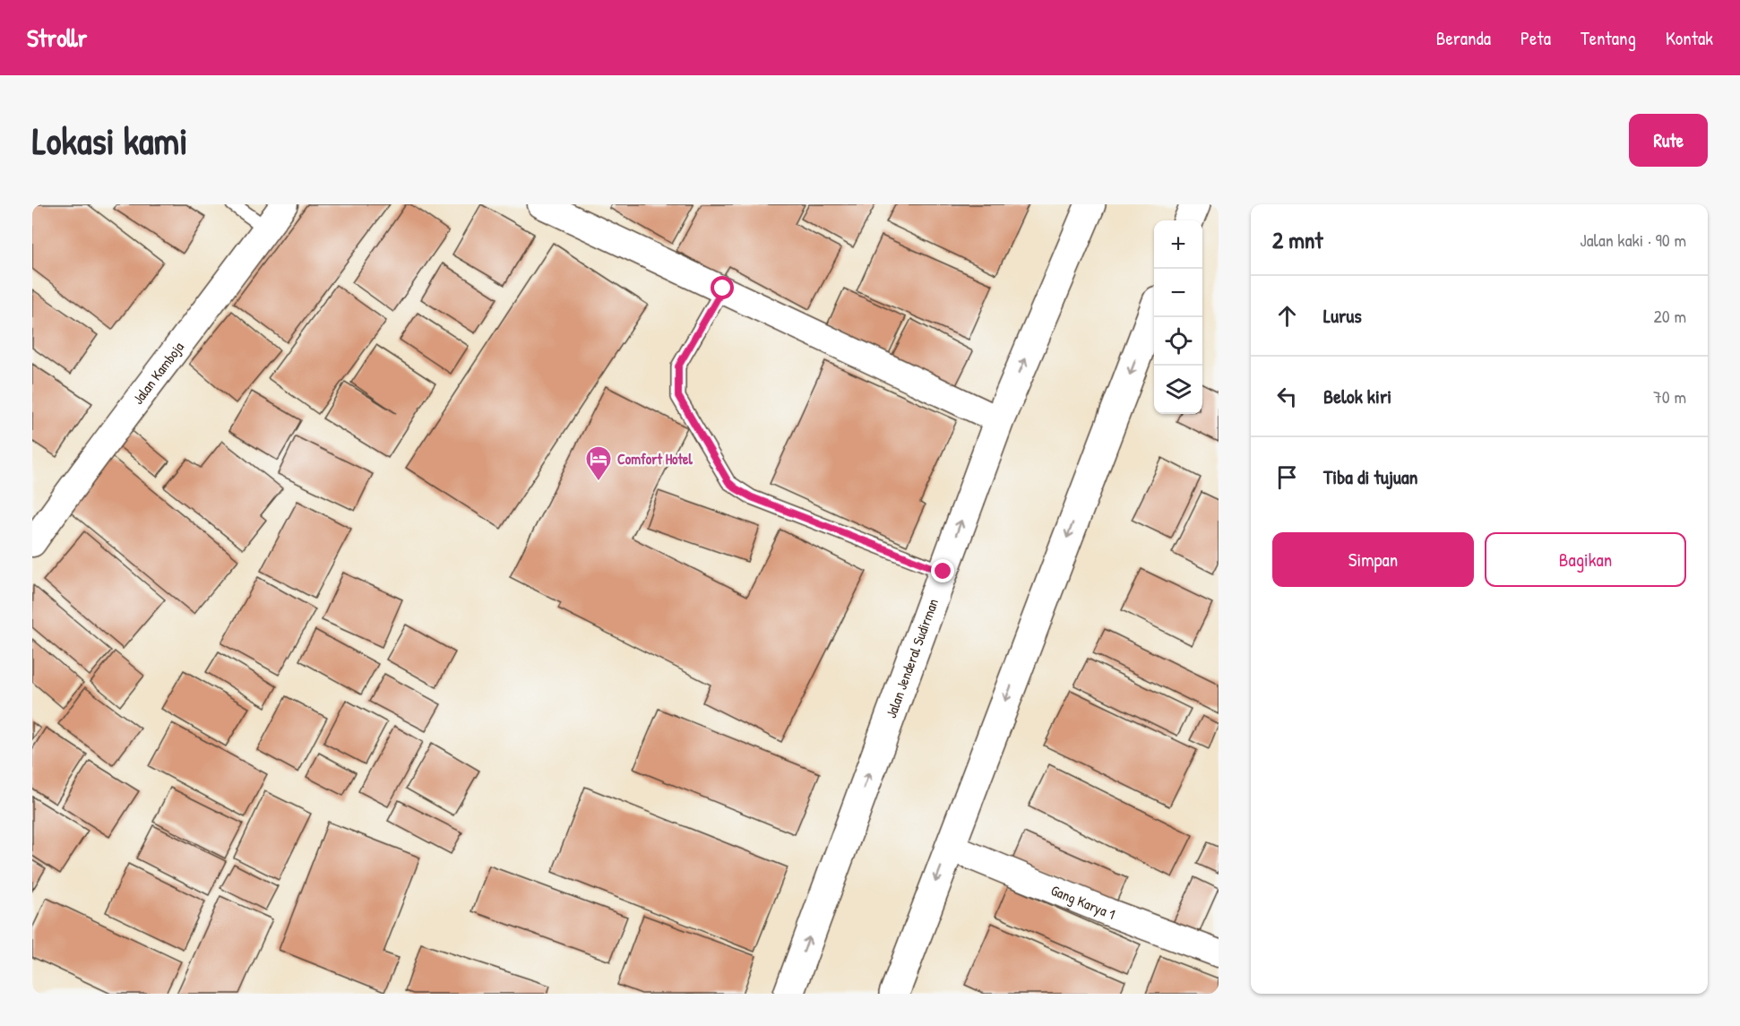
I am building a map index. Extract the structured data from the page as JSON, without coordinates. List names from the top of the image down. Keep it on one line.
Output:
{"streets":{"main road":["Jalan Jenderal Sudirman"],"street":["Jalan Kamboja","Gang Karya 1"]},"places":{"hotel":["Comfort Hotel"]},"page":{"header":"Strollr","nav":["Beranda","Peta","Tentang","Kontak"],"buttons":["Rute",["Simpan","Bagikan"]],"title":"Lokasi kami","heading":["2 mnt","Jalan kaki · 90 m"],"map_buttons":["+","−"],"list":[["Lurus","20 m"],["Belok kiri","70 m"],"Tiba di tujuan"]}}
